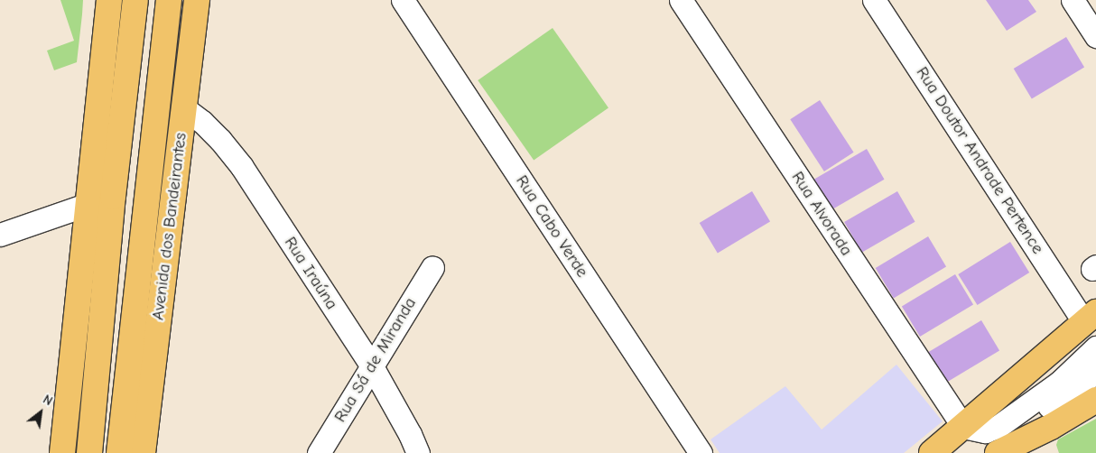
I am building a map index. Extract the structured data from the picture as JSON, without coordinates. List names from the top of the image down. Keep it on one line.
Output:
{"streets":{"main road":["Avenida dos Bandeirantes"],"street":["Rua Doutor Andrade Pertence","Rua Alvorada","Rua Cabo Verde","Rua Iraúna","Rua Sá de Miranda"]},"crossings":[["Avenida dos Bandeirantes","Rua Iraúna"],["Rua Iraúna","Rua Sá de Miranda"]],"north":"top right"}
